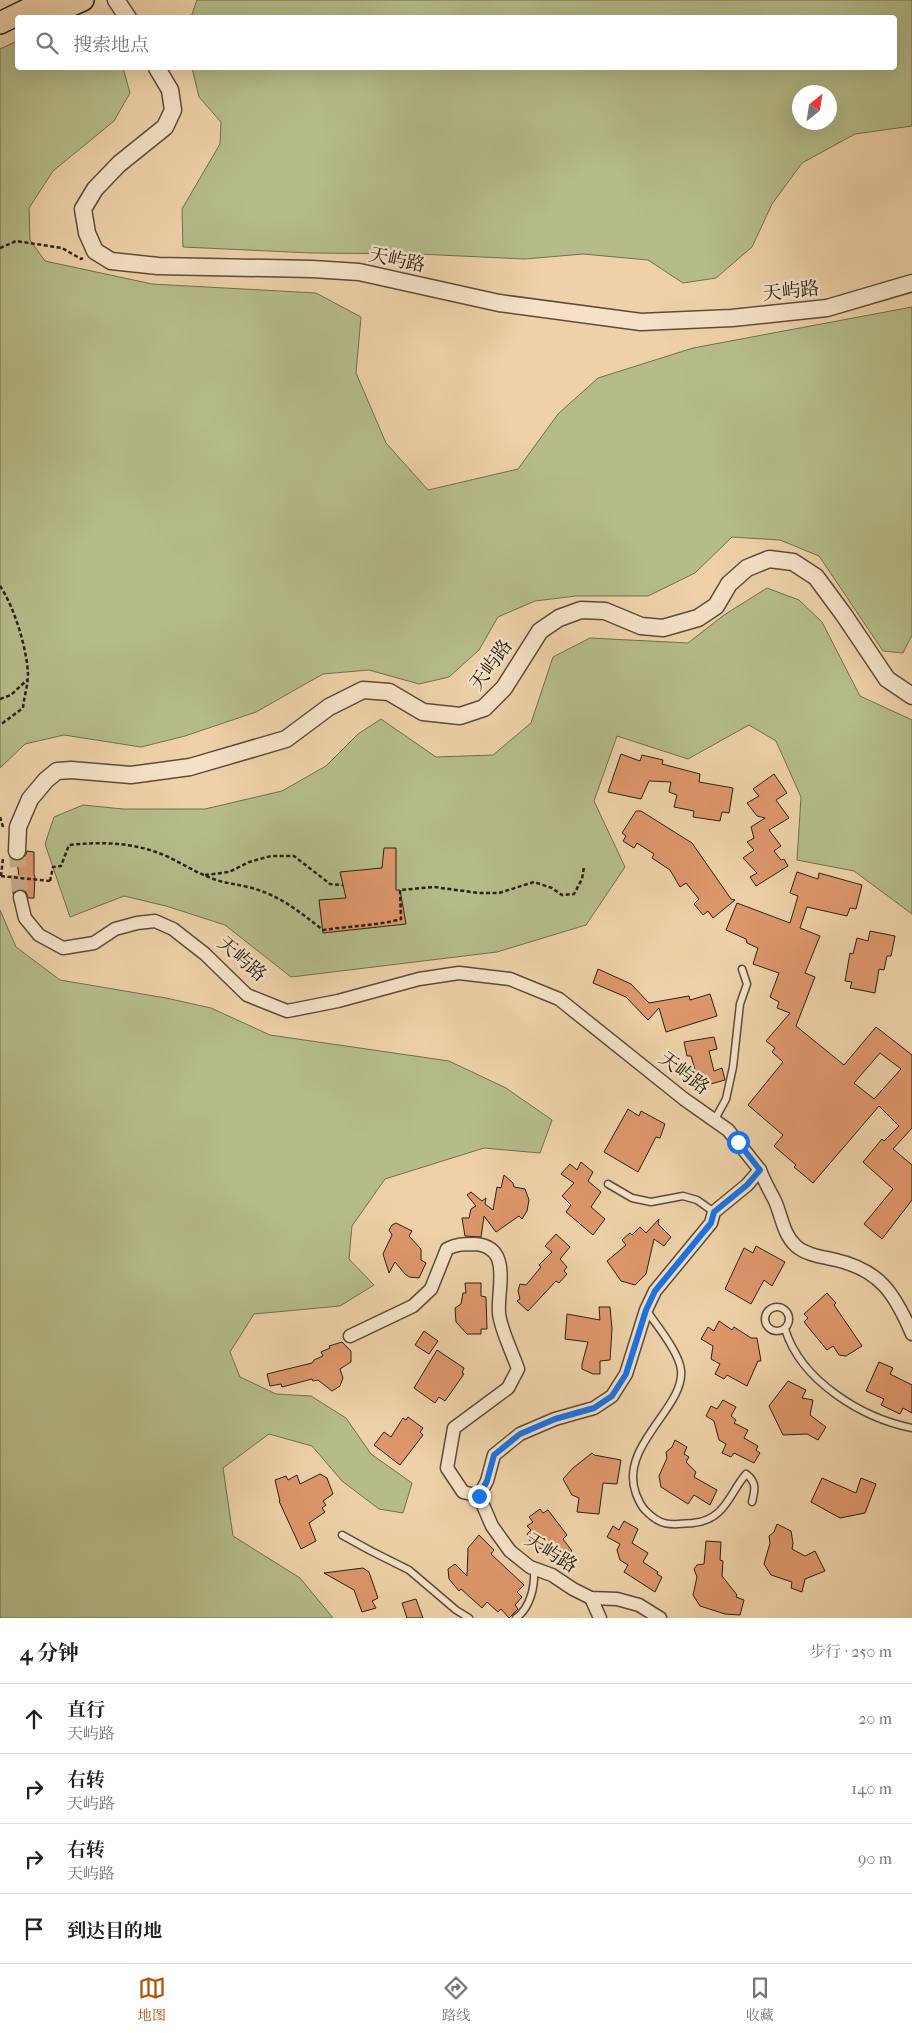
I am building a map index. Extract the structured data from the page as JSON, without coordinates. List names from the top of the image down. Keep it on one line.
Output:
{"streets":{"street":["天屿路"]},"north":"top right","page":{"search":"搜索地点","heading":["4 分钟","步行 · 250 m"],"list":[["直行","天屿路","20 m"],["右转","天屿路","140 m"],["右转","天屿路","90 m"],"到达目的地"],"nav":["地图","路线","收藏"]}}
